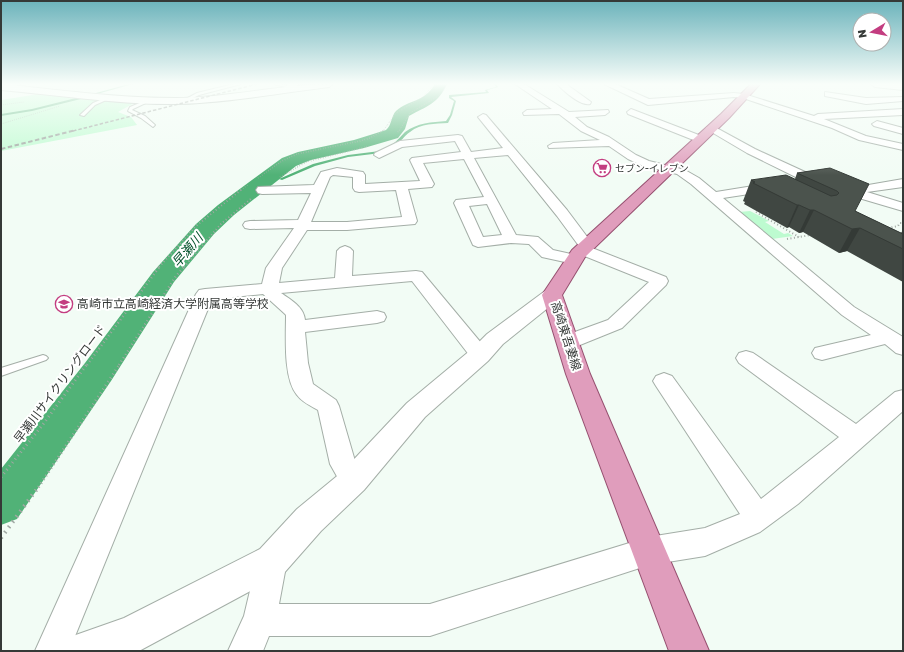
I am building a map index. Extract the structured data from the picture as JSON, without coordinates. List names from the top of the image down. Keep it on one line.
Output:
{"streets":{"main road":["高崎東吾妻線"],"path":["早瀬川サイクリングロード"]},"water":["早瀬川"],"places":{"supermarket":["セブン-イレブン"],"school or university":["高崎市立高崎経済大学附属高等学校"]},"north":"left"}
